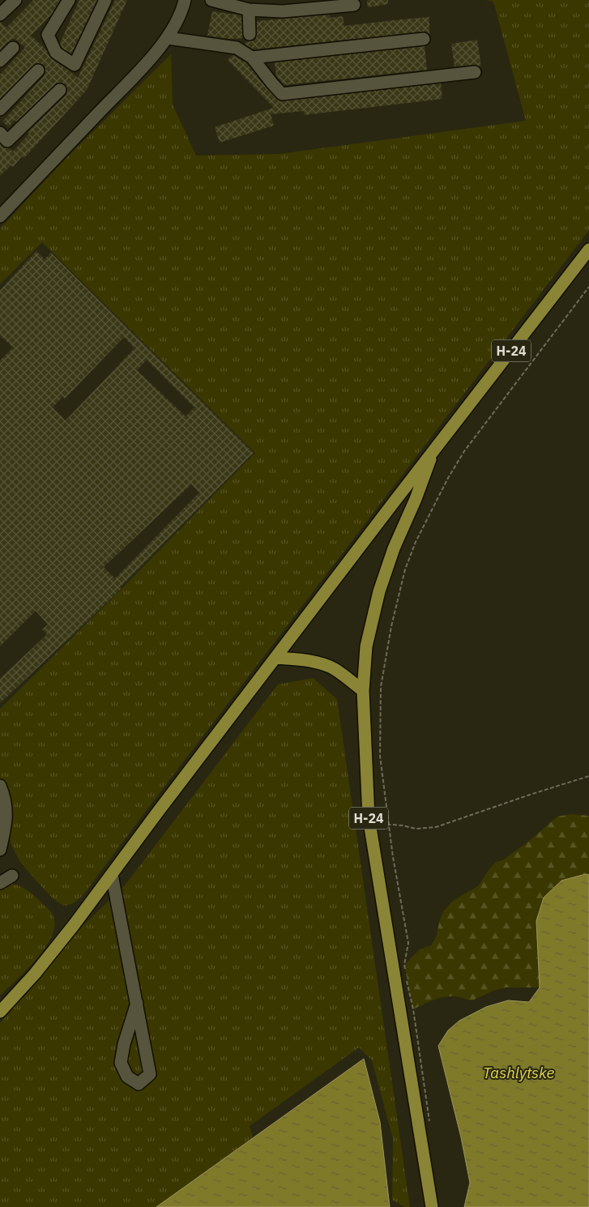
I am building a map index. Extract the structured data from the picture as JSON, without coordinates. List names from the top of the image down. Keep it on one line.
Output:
{"streets":{"main road":["Н-24"]},"water":["Tashlytske"]}
